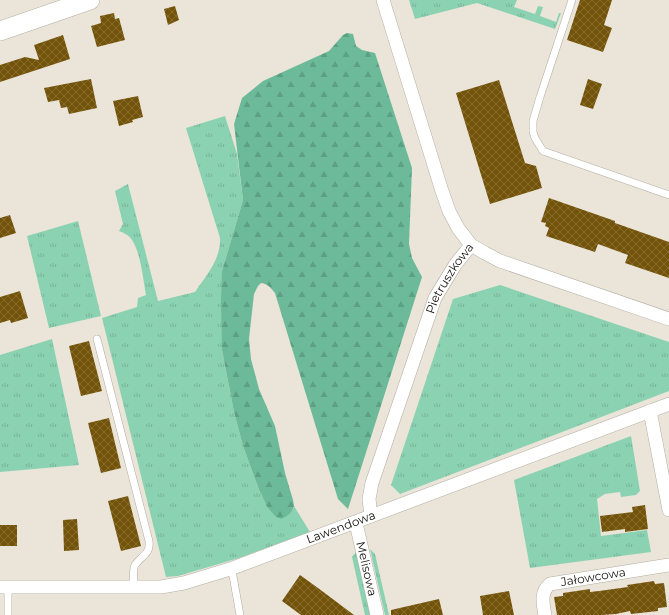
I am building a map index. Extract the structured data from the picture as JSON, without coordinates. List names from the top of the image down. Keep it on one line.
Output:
{"streets":{"street":["Pietruszkowa","Lawendowa","Melisowa","Jałowcowa"]},"crossings":[["Pietruszkowa","Lawendowa"],["Lawendowa","Melisowa"]]}
